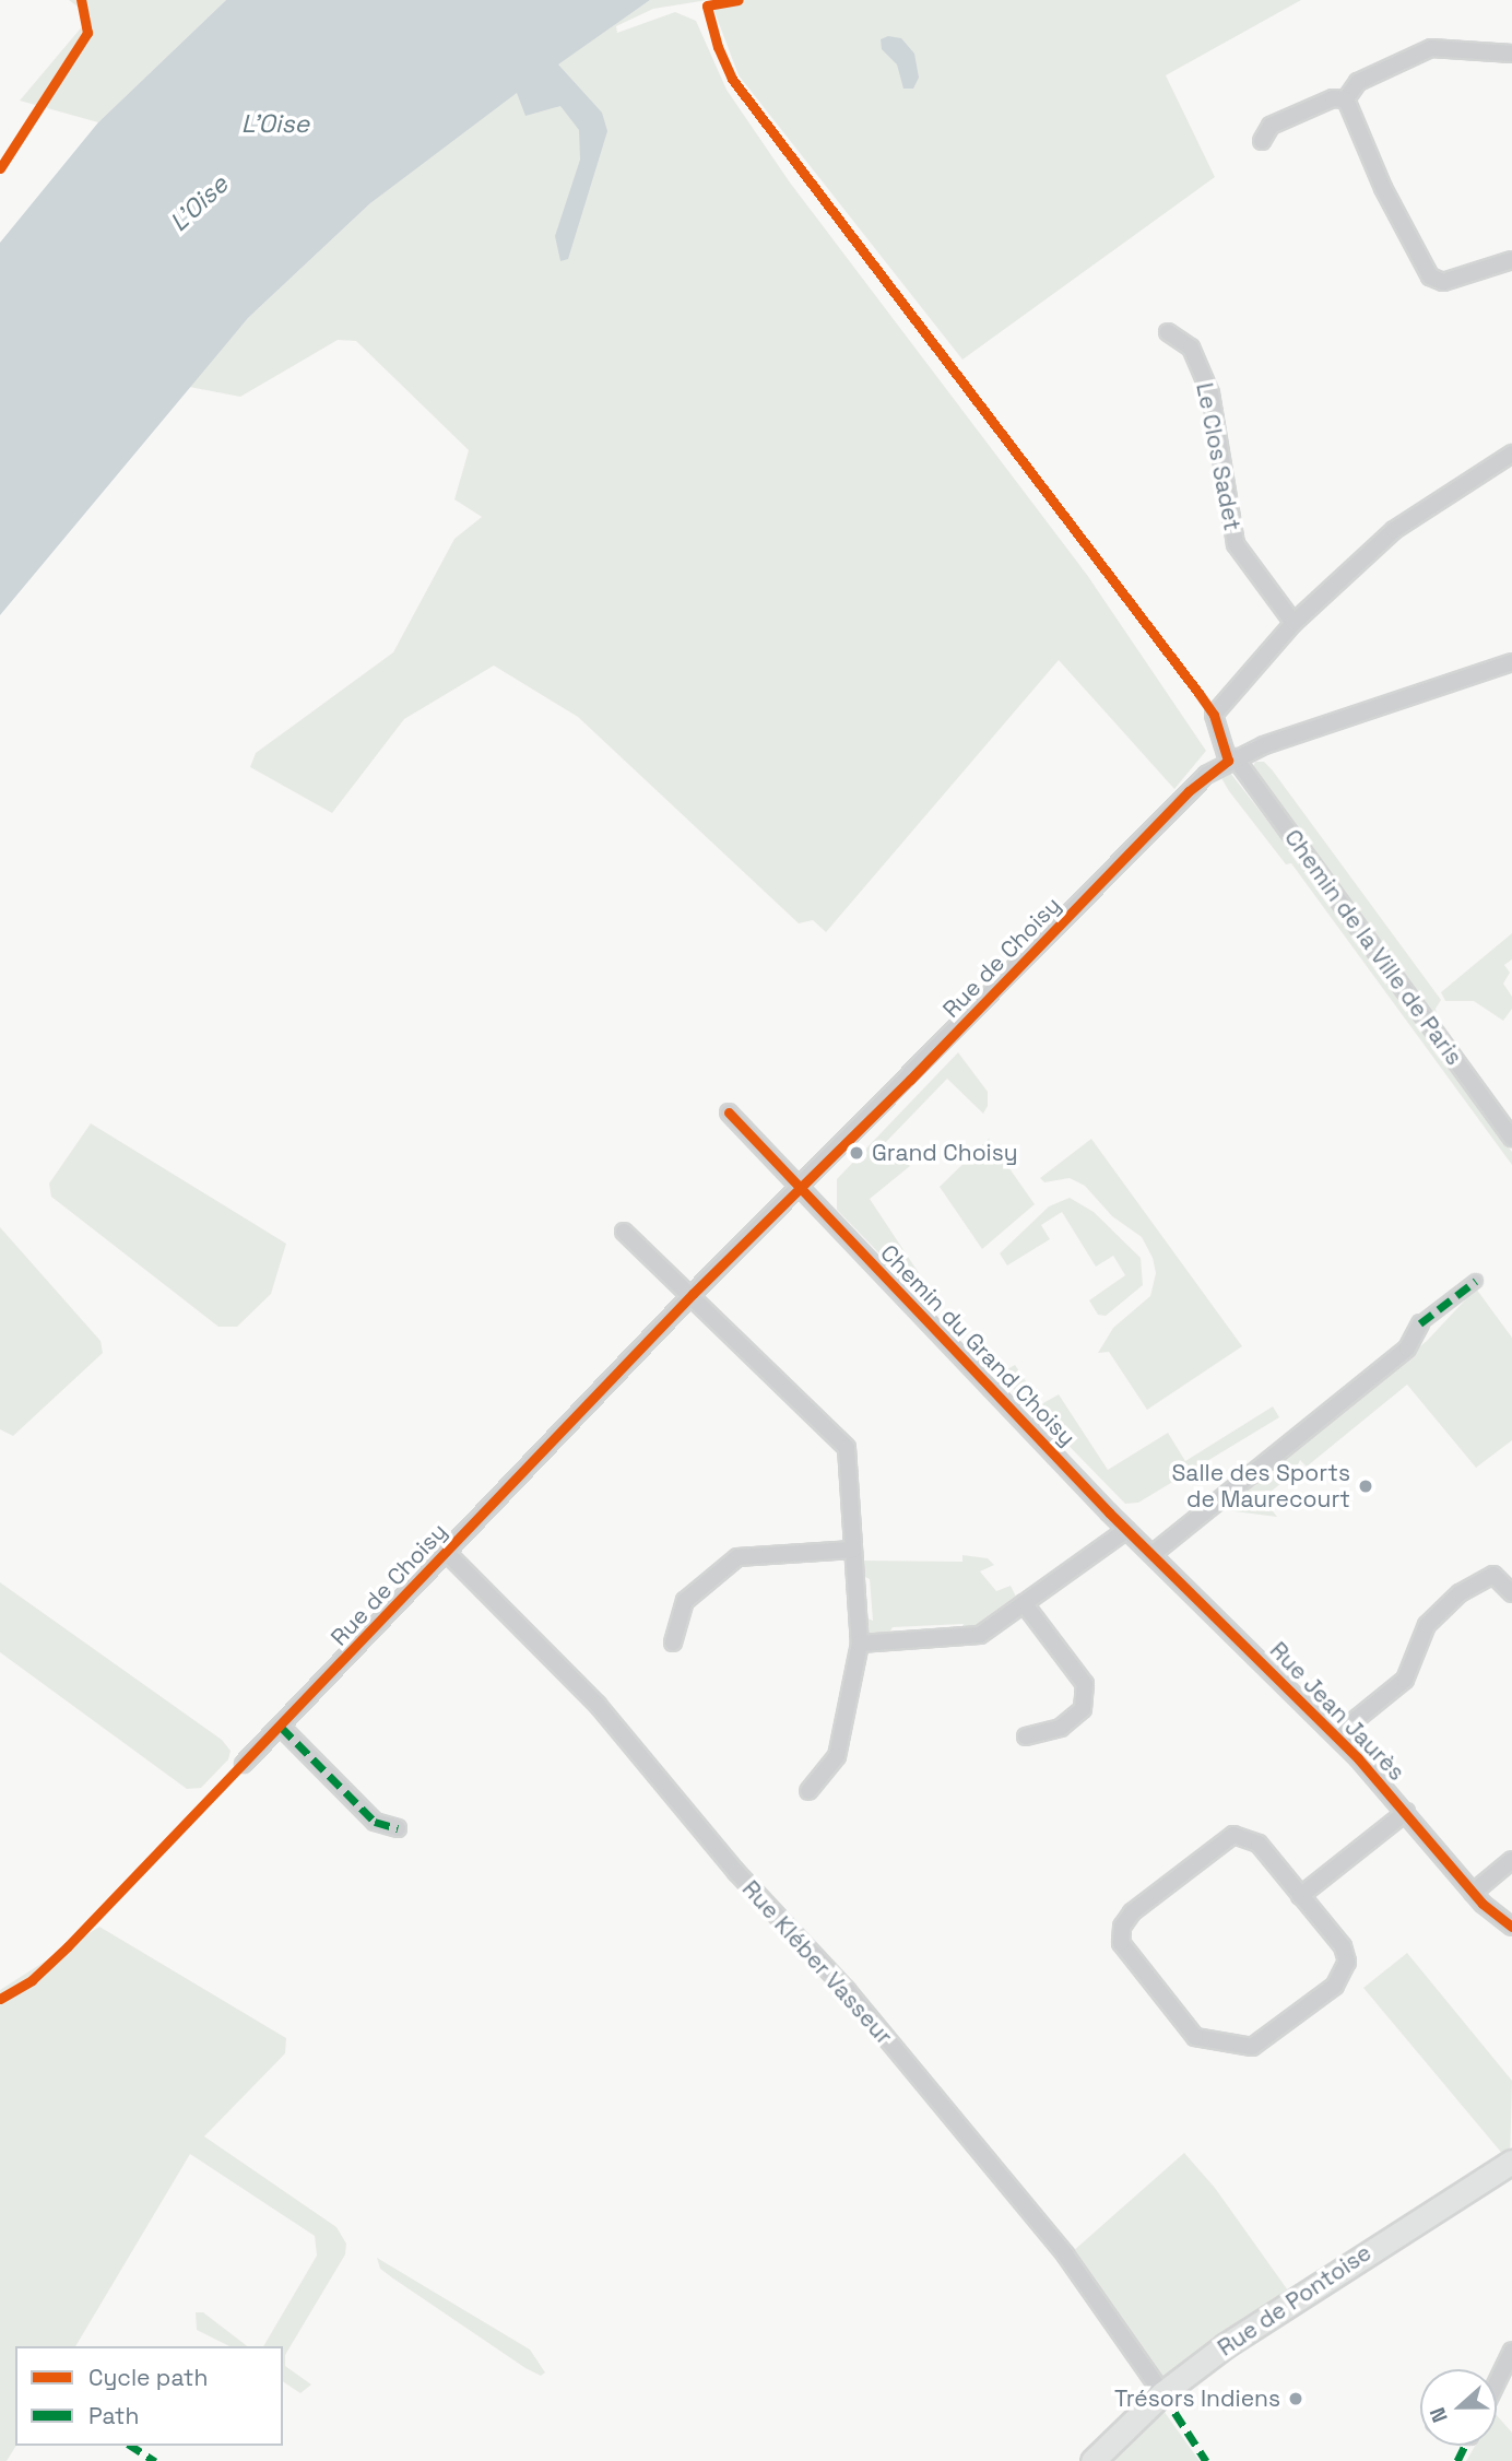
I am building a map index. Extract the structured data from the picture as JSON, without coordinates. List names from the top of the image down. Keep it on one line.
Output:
{"streets":{"main road":["Rue de Pontoise"],"street":["Le Clos Sadet","Chemin de la Ville de Paris","Rue de Choisy","Chemin du Grand Choisy","Rue Jean Jaurès","Rue Kléber Vasseur"]},"crossings":[["Le Clos Sadet","Chemin de la Ville de Paris"],["Chemin de la Ville de Paris","Rue de Choisy"],["Rue de Choisy","Chemin du Grand Choisy"],["Rue de Choisy","Rue Kléber Vasseur"],["Chemin du Grand Choisy","Rue Jean Jaurès"],["Rue Kléber Vasseur","Rue de Pontoise"]],"water":["L’Oise","L'Oise"],"places":["Grand Choisy","Salle des Sports de Maurecourt","Trésors Indiens"],"legend":["Cycle path","Path"],"north":"left"}
